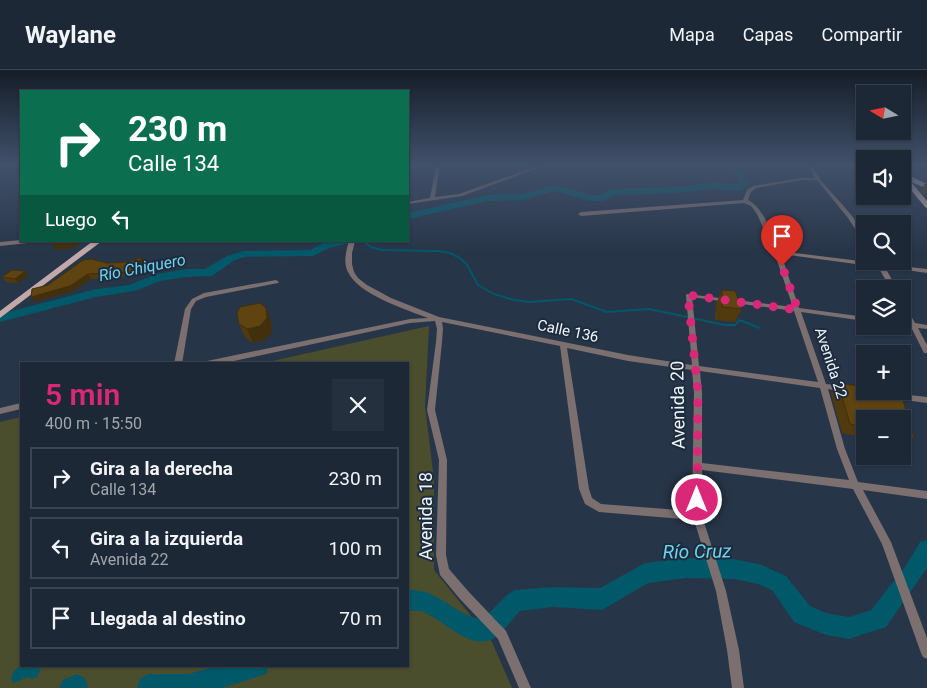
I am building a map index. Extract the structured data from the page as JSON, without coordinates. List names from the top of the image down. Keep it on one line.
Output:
{"streets":{"street":["Calle 136","Avenida 22","Avenida 20","Avenida 18"]},"crossings":[["Calle 136","Avenida 22"],["Calle 136","Avenida 20"],["Calle 136","Avenida 18"],["Avenida 22","Avenida 20"]],"water":["Río Chiquero","Río Cruz"],"north":"left","page":{"header":"Waylane","nav":["Mapa","Capas","Compartir"],"map_buttons":["+","−"],"turn":["230 m","Calle 134"],"then":"Luego","heading":["5 min","400 m · 15:50"],"list":[{"name":"Gira a la derecha","note":"Calle 134","value":"230 m"},{"name":"Gira a la izquierda","note":"Avenida 22","value":"100 m"},{"name":"Llegada al destino","value":"70 m"}]}}
